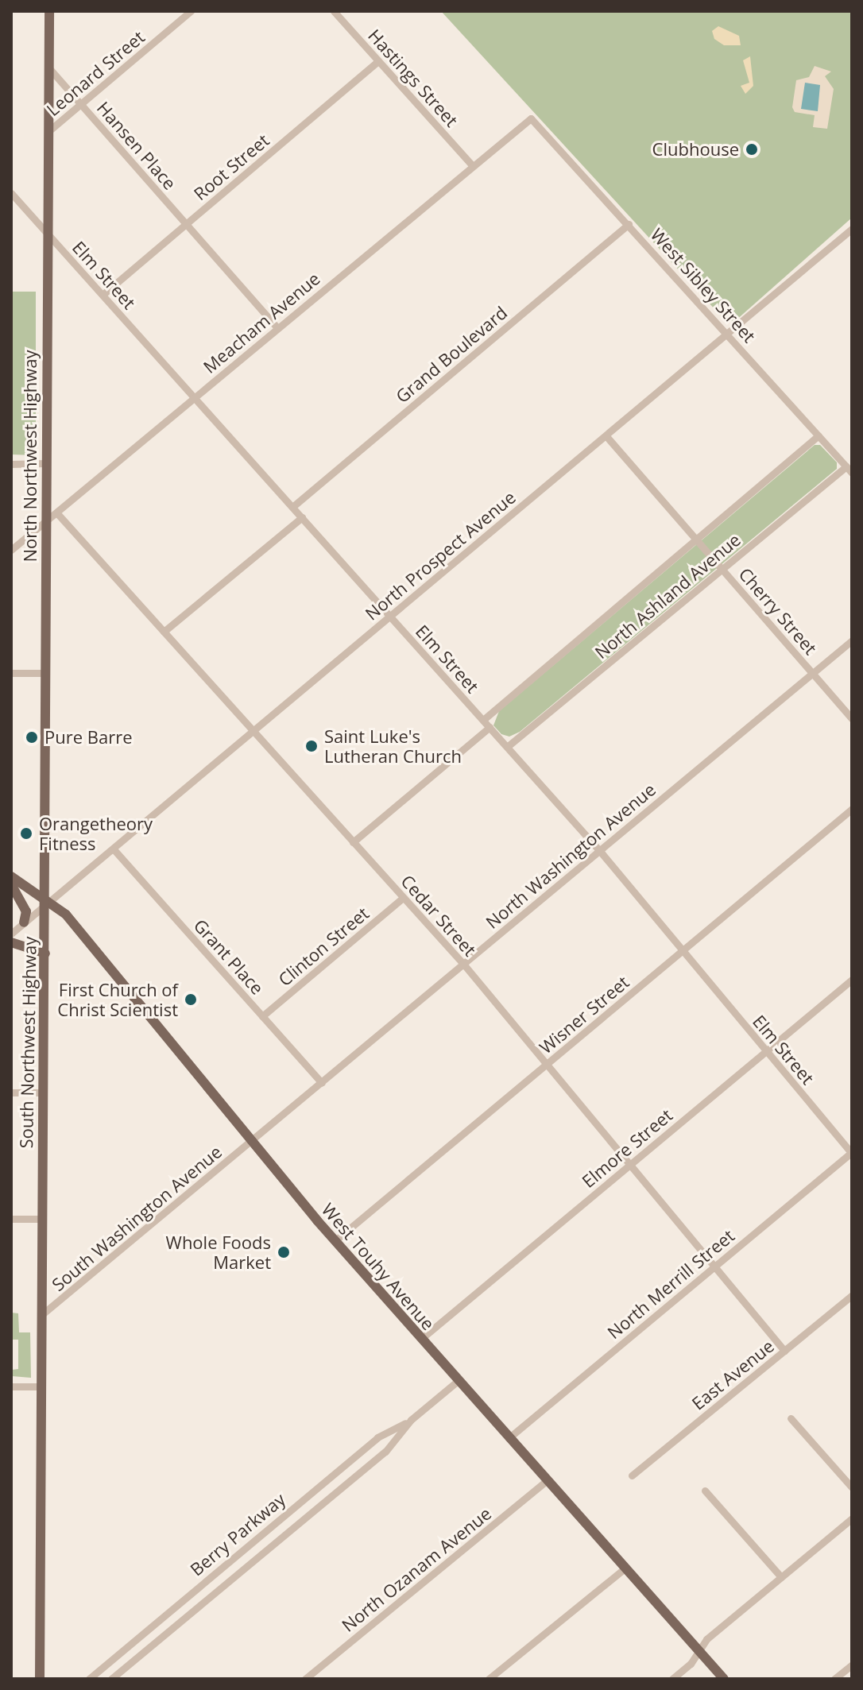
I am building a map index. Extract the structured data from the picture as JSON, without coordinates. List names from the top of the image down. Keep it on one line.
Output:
{"streets":{"main road":["North Northwest Highway","South Northwest Highway","West Touhy Avenue"],"street":["Leonard Street","Hastings Street","Hansen Place","Root Street","Elm Street","West Sibley Street","Meacham Avenue","Grand Boulevard","North Prospect Avenue","North Ashland Avenue","Cherry Street","North Washington Avenue","Cedar Street","Clinton Street","Grant Place","Wisner Street","Elmore Street","South Washington Avenue","North Merrill Street","East Avenue","Berry Parkway","North Ozanam Avenue"]},"crossings":[["Leonard Street","Hansen Place"],["Leonard Street","North Northwest Highway"],["Hastings Street","Root Street"],["Hastings Street","Meacham Avenue"],["Hansen Place","Root Street"],["Hansen Place","Meacham Avenue"],["Hansen Place","North Northwest Highway"],["Root Street","Elm Street"],["Elm Street","Meacham Avenue"],["Elm Street","Grand Boulevard"],["Elm Street","North Northwest Highway"],["Elm Street","North Prospect Avenue"],["Elm Street","North Ashland Avenue"],["Elm Street","North Washington Avenue"],["Elm Street","Wisner Street"],["Elm Street","Elmore Street"],["Elm Street","North Merrill Street"],["West Sibley Street","Meacham Avenue"],["West Sibley Street","Grand Boulevard"],["West Sibley Street","North Prospect Avenue"],["West Sibley Street","North Ashland Avenue"],["Meacham Avenue","North Northwest Highway"],["Meacham Avenue","Cedar Street"],["North Northwest Highway","North Prospect Avenue"],["North Northwest Highway","South Northwest Highway"],["North Northwest Highway","West Touhy Avenue"],["North Prospect Avenue","Cherry Street"],["North Prospect Avenue","Cedar Street"],["North Prospect Avenue","Grant Place"],["North Prospect Avenue","South Northwest Highway"],["North Prospect Avenue","West Touhy Avenue"],["North Ashland Avenue","Cherry Street"],["Cherry Street","North Washington Avenue"],["North Washington Avenue","Cedar Street"],["North Washington Avenue","Grant Place"],["North Washington Avenue","South Washington Avenue"],["North Washington Avenue","West Touhy Avenue"],["Cedar Street","Clinton Street"],["Cedar Street","Wisner Street"],["Cedar Street","Elmore Street"],["Cedar Street","North Merrill Street"],["Cedar Street","East Avenue"],["Clinton Street","Grant Place"],["Wisner Street","West Touhy Avenue"],["South Northwest Highway","South Washington Avenue"],["South Northwest Highway","West Touhy Avenue"],["Elmore Street","West Touhy Avenue"],["South Washington Avenue","West Touhy Avenue"],["West Touhy Avenue","North Merrill Street"],["West Touhy Avenue","Berry Parkway"],["West Touhy Avenue","North Ozanam Avenue"]],"places":["Clubhouse","Pure Barre","Saint Luke's Lutheran Church","Orangetheory Fitness","First Church of Christ Scientist","Whole Foods Market"]}
